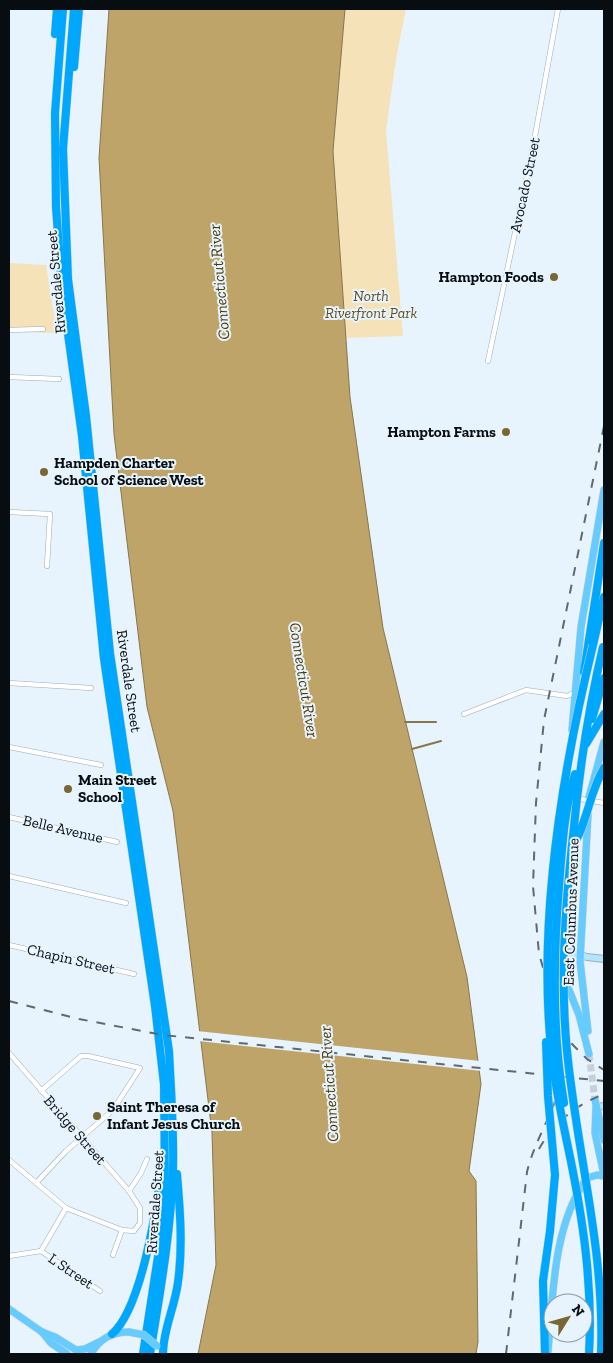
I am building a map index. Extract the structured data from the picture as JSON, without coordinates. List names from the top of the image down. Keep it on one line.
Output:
{"streets":{"highway":["Riverdale Street"],"main road":["East Columbus Avenue"],"street":["Avocado Street","Belle Avenue","Chapin Street","Bridge Street","L Street"]},"water":["Connecticut River"],"parks":["North Riverfront Park"],"places":["Hampton Foods","Hampton Farms","Hampden Charter School of Science West","Main Street School","Saint Theresa of Infant Jesus Church"],"north":"top right"}
